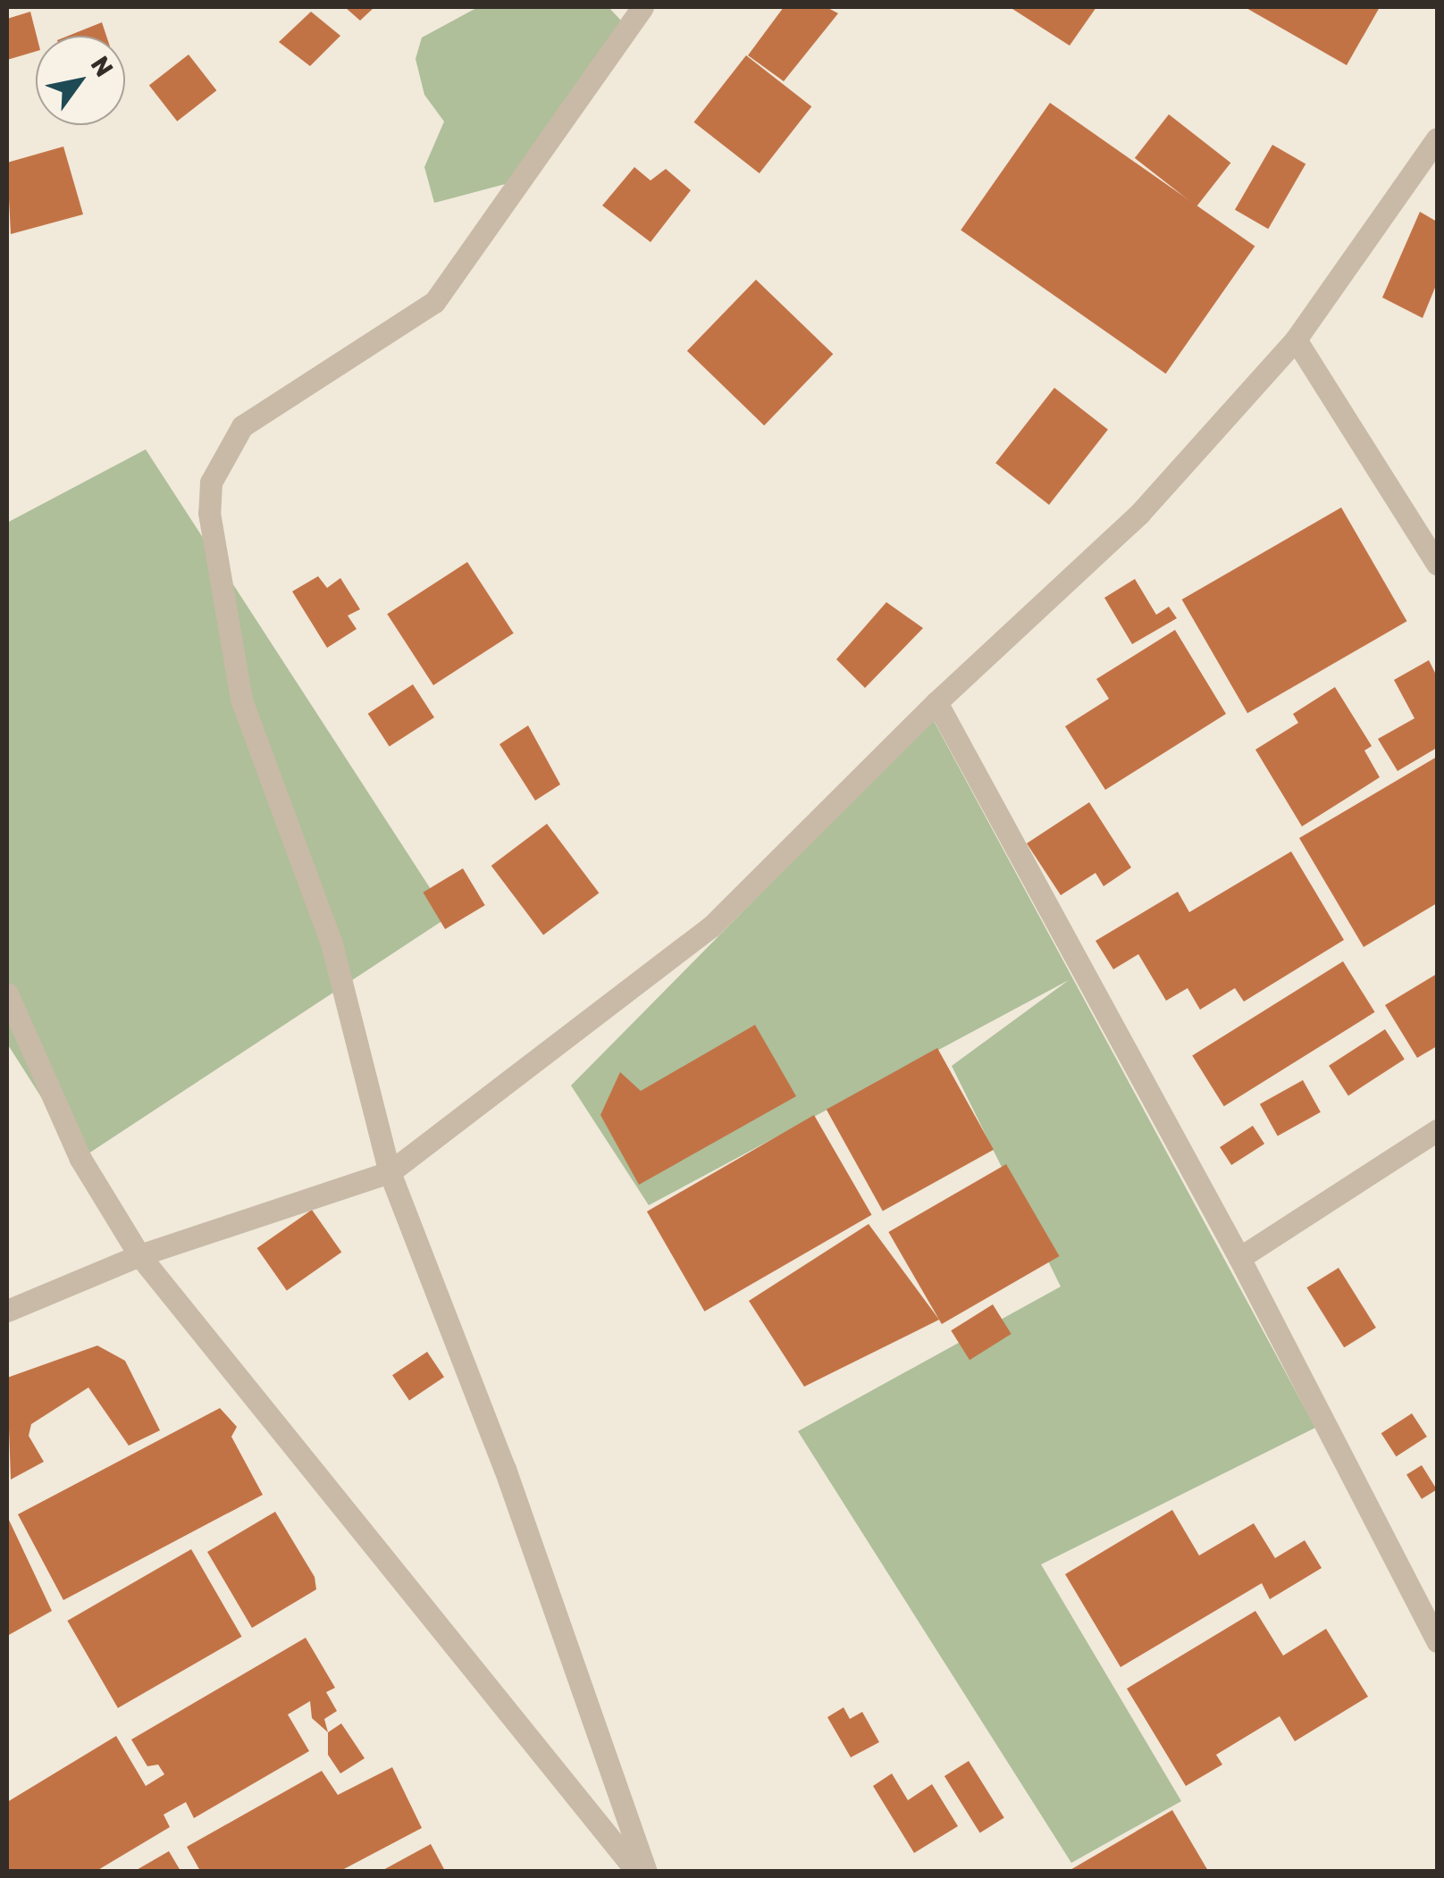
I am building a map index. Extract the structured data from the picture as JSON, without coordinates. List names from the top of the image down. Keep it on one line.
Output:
{"north":"top right"}
